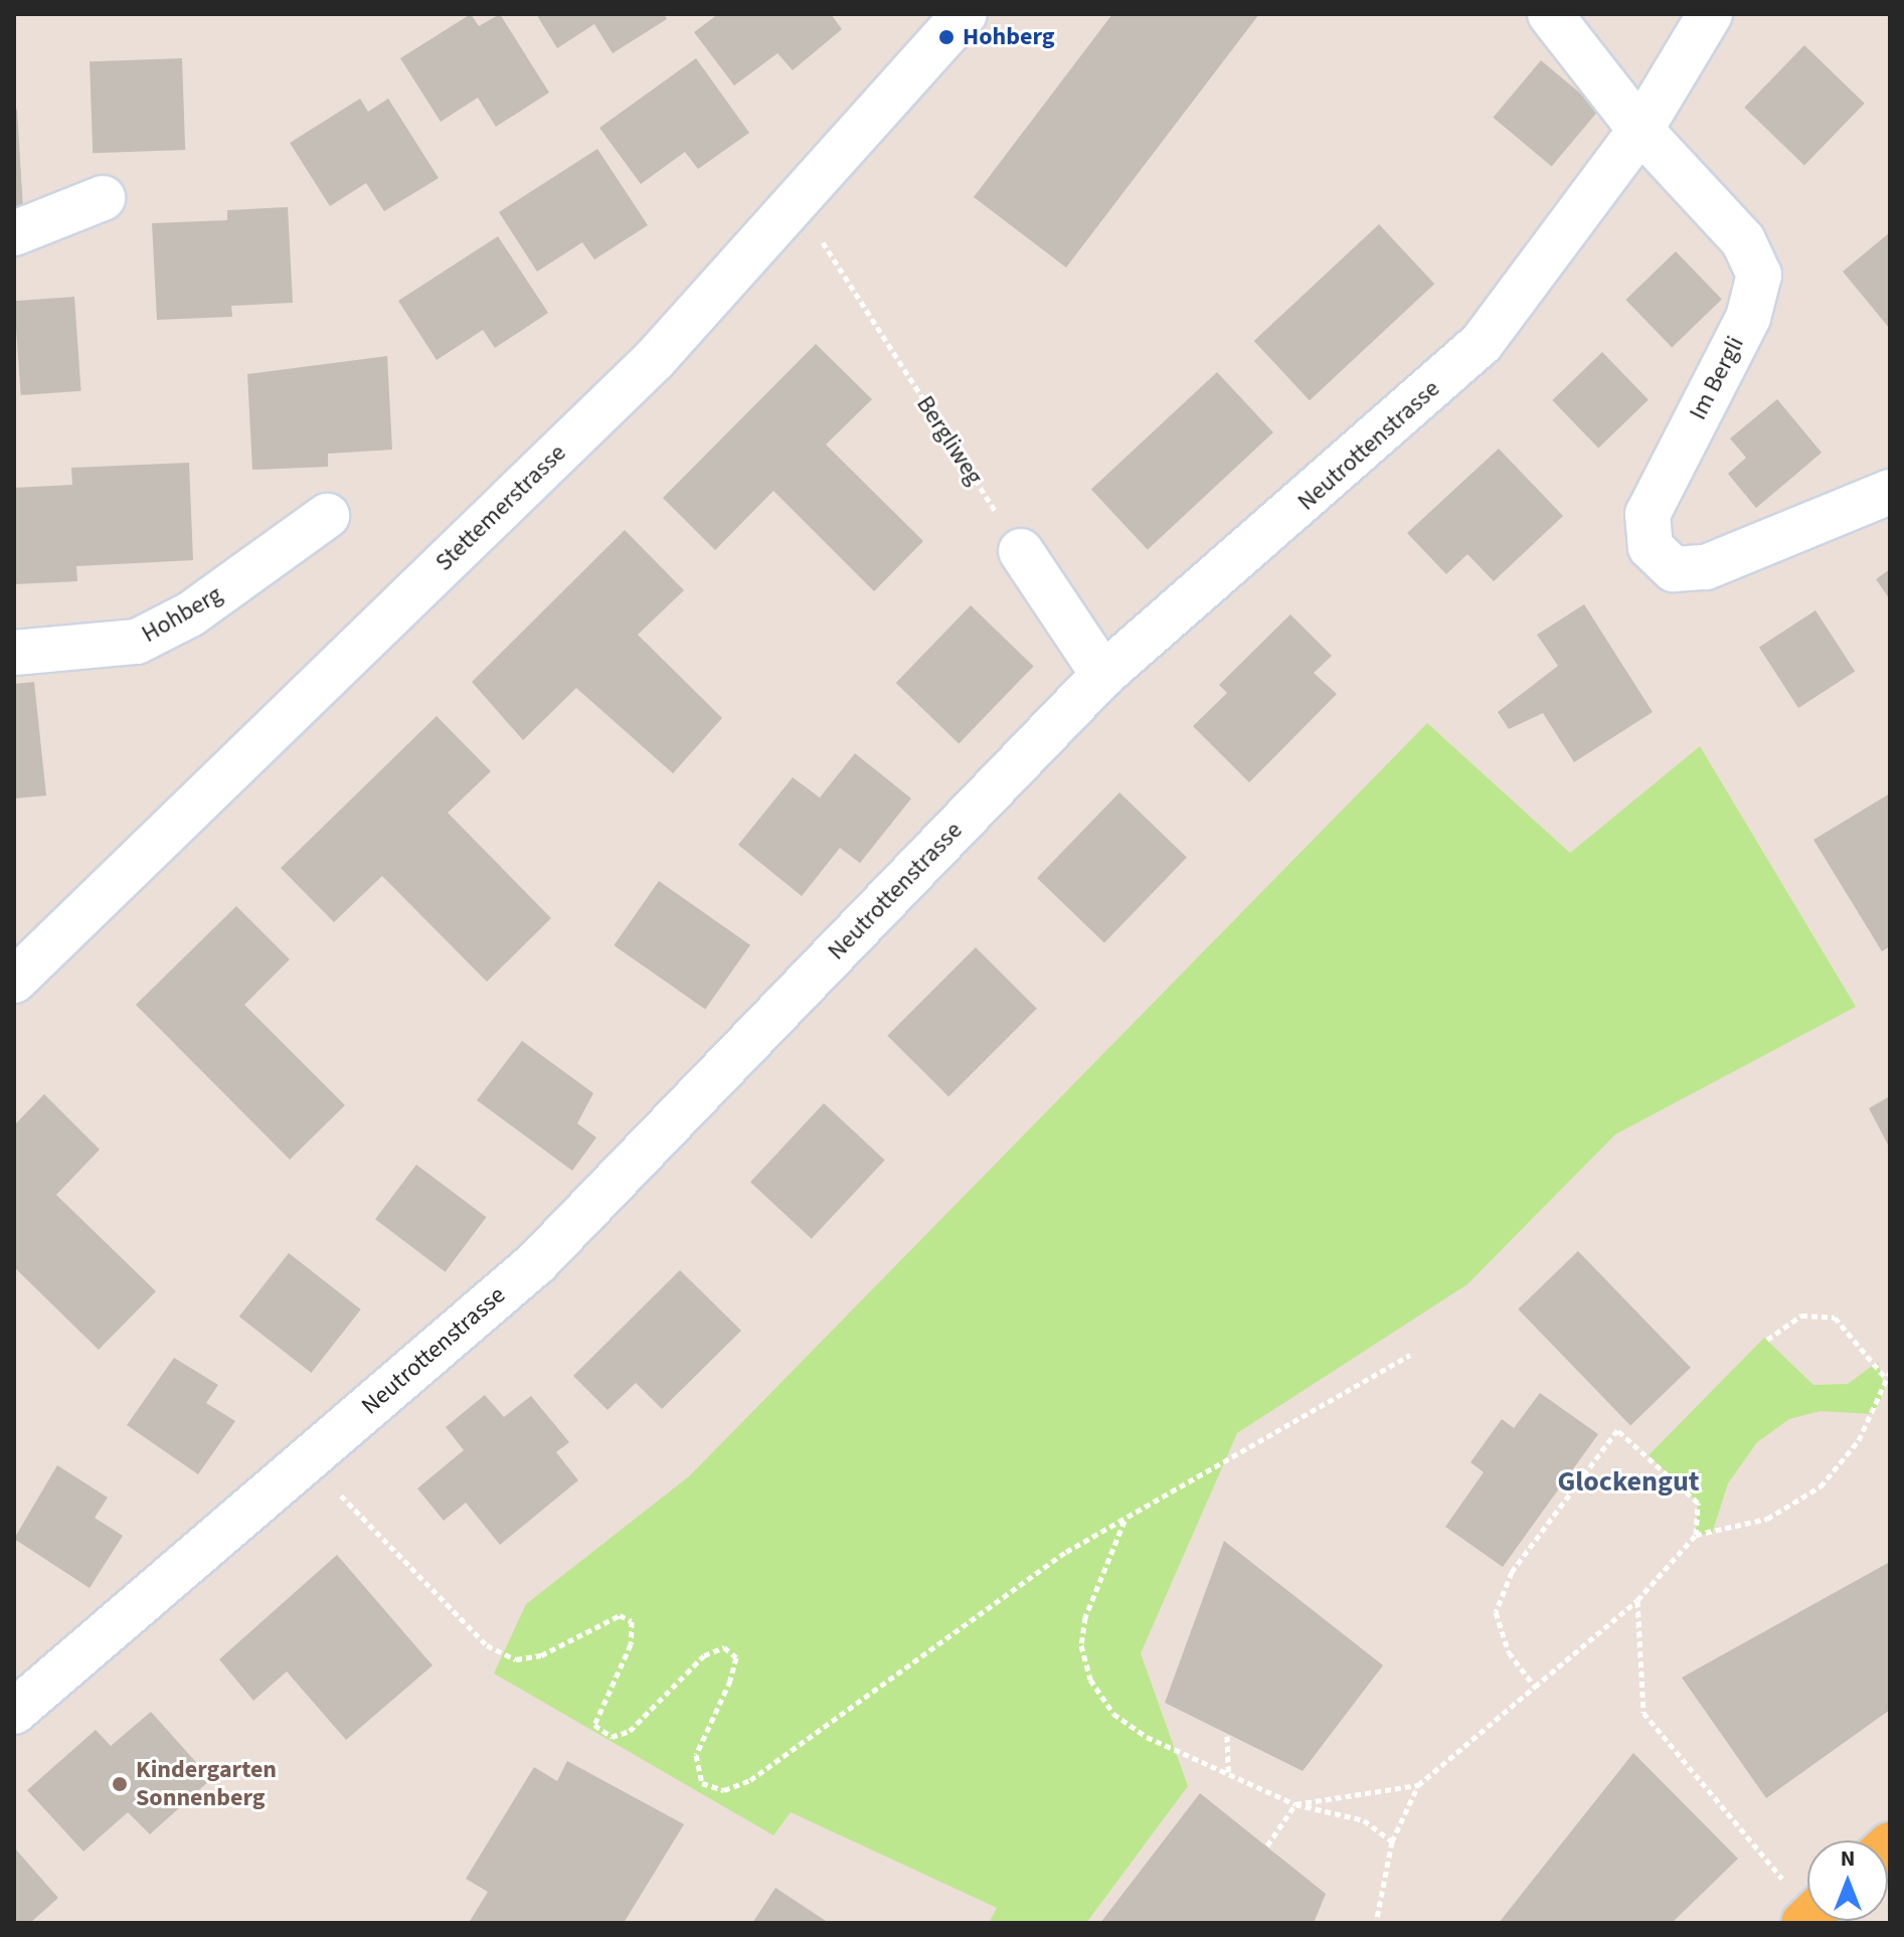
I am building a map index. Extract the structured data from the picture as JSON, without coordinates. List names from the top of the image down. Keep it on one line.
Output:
{"streets":{"street":["Im Bergli","Neutrottenstrasse","Stettemerstrasse","Hohberg"],"path":["Bergliweg"]},"crossings":[["Im Bergli","Neutrottenstrasse"],["Bergliweg","Stettemerstrasse"]],"districts":["Glockengut"],"places":["Hohberg","Kindergarten Sonnenberg"],"north":"top"}
